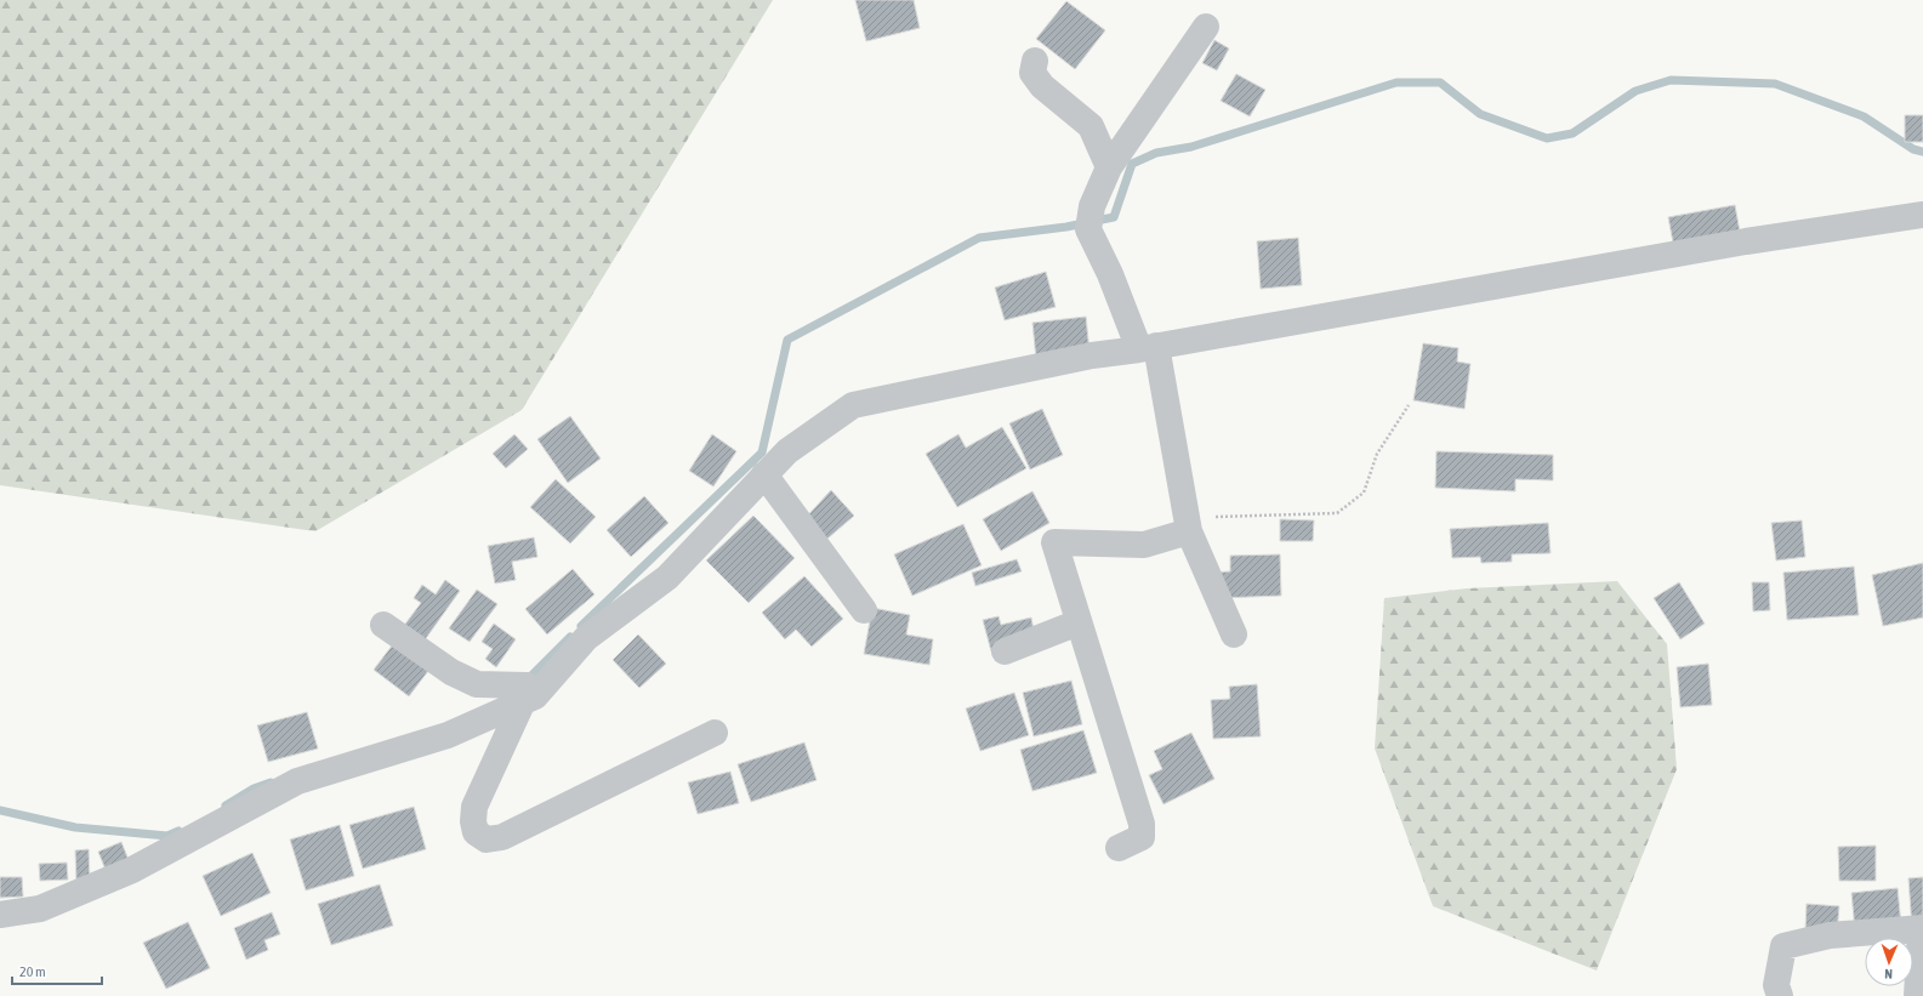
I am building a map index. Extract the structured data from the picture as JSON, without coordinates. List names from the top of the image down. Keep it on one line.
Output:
{"scale_bar":"20 m","north":"bottom"}
